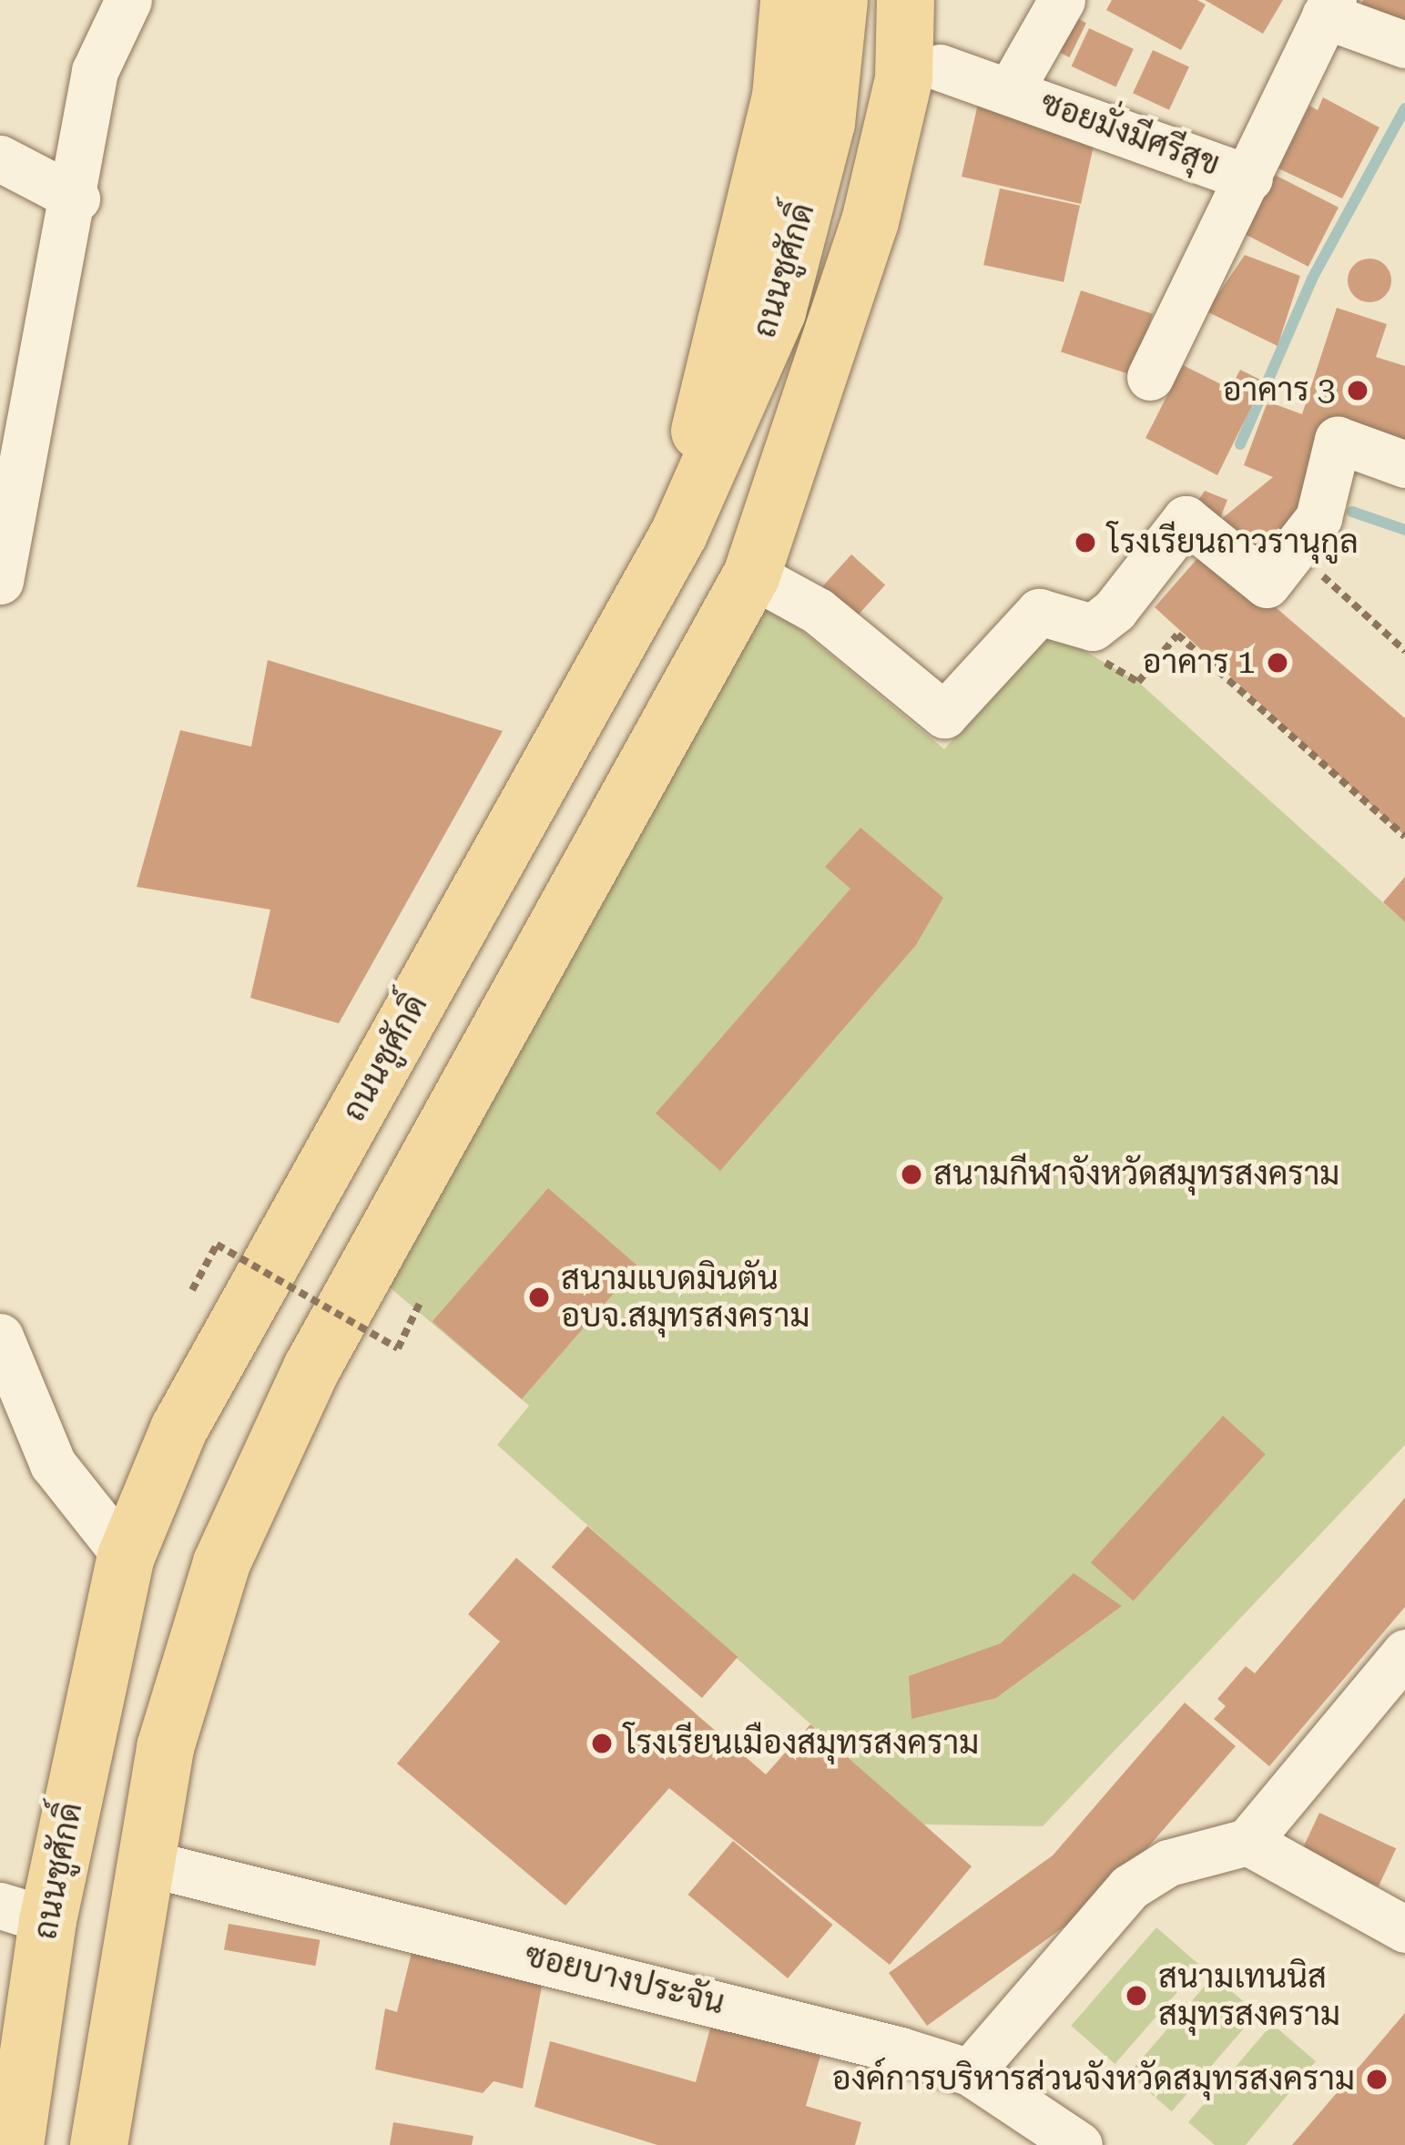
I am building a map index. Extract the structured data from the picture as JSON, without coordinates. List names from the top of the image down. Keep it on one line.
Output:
{"streets":{"main road":["ถนนชูศักดิ์"],"street":["ซอยมั่งมีศรีสุข","ซอยบางประจัน"]},"crossings":[["ถนนชูศักดิ์","ซอยบางประจัน"]],"places":["อาคาร 3","โรงเรียนถาวรานุกูล","อาคาร 1","สนามกีฬาจังหวัดสมุทรสงคราม","สนามแบดมินตัน อบจ.สมุทรสงคราม","โรงเรียนเมืองสมุทรสงคราม","สนามเทนนิส สมุทรสงคราม","องค์การบริหารส่วนจังหวัดสมุทรสงคราม"]}
